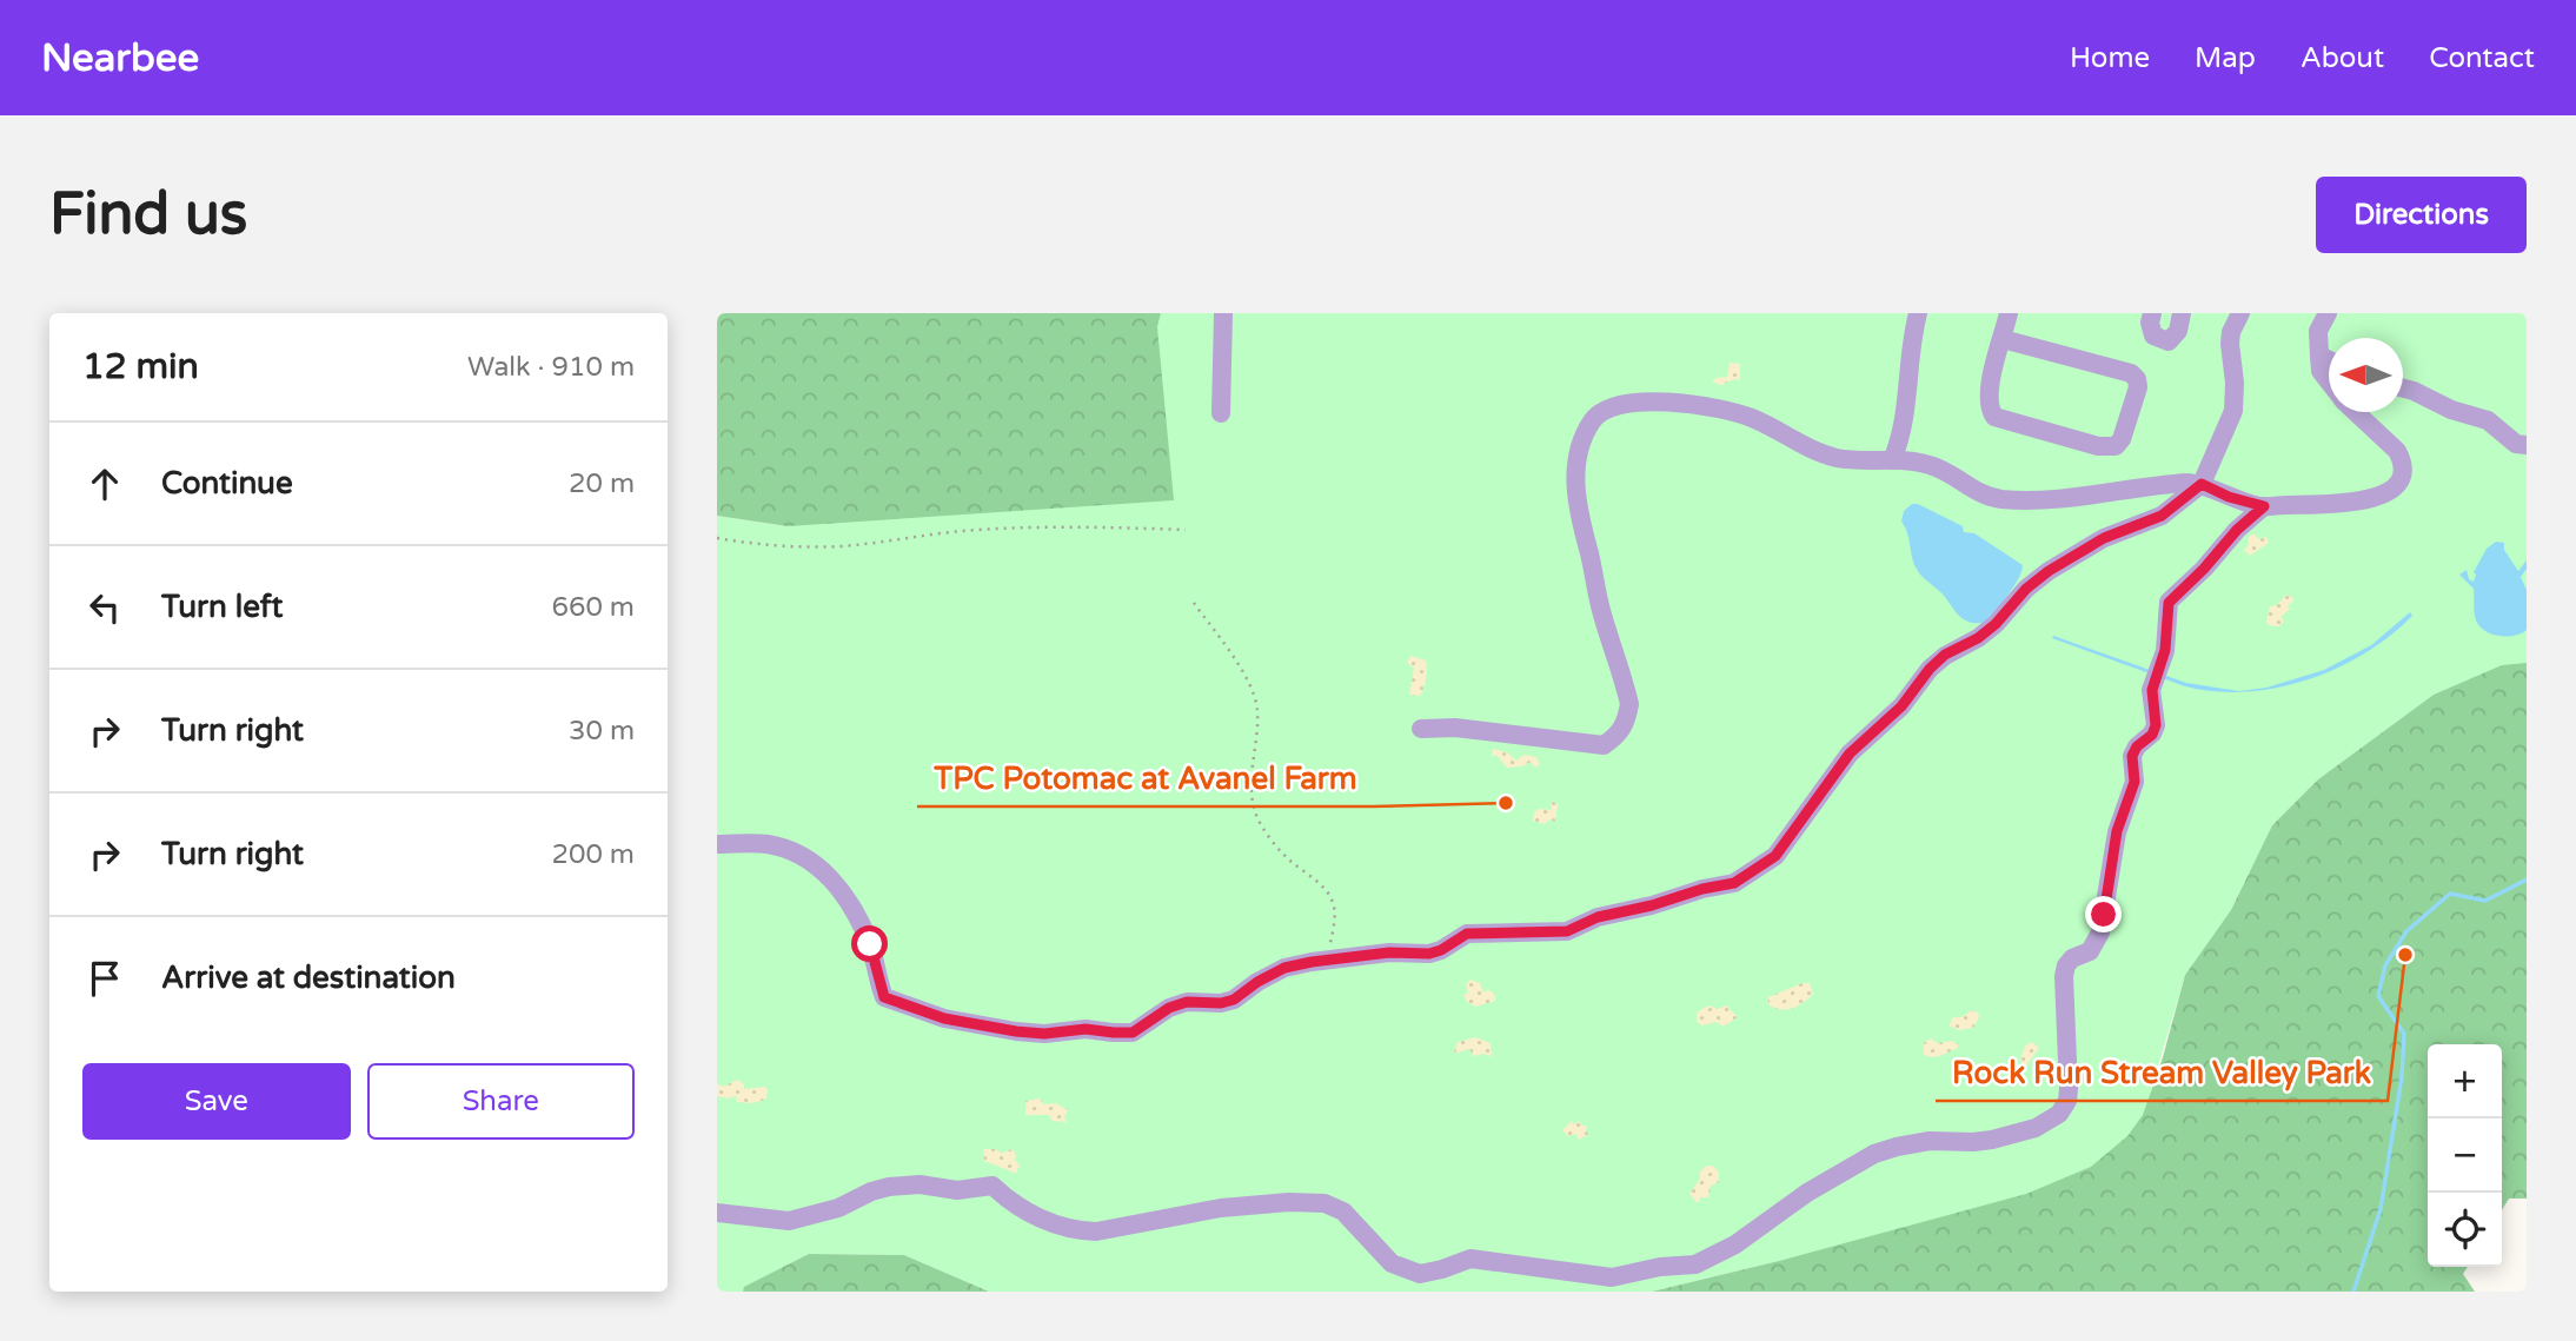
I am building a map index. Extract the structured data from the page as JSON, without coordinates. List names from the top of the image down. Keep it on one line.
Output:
{"places":["TPC Potomac at Avanel Farm","Rock Run Stream Valley Park"],"north":"left","page":{"header":"Nearbee","nav":["Home","Map","About","Contact"],"buttons":["Directions",["Save","Share"]],"title":"Find us","heading":["12 min","Walk · 910 m"],"list":[["Continue","20 m"],["Turn left","660 m"],["Turn right","30 m"],["Turn right","200 m"],"Arrive at destination"],"map_buttons":["+","−"]}}
